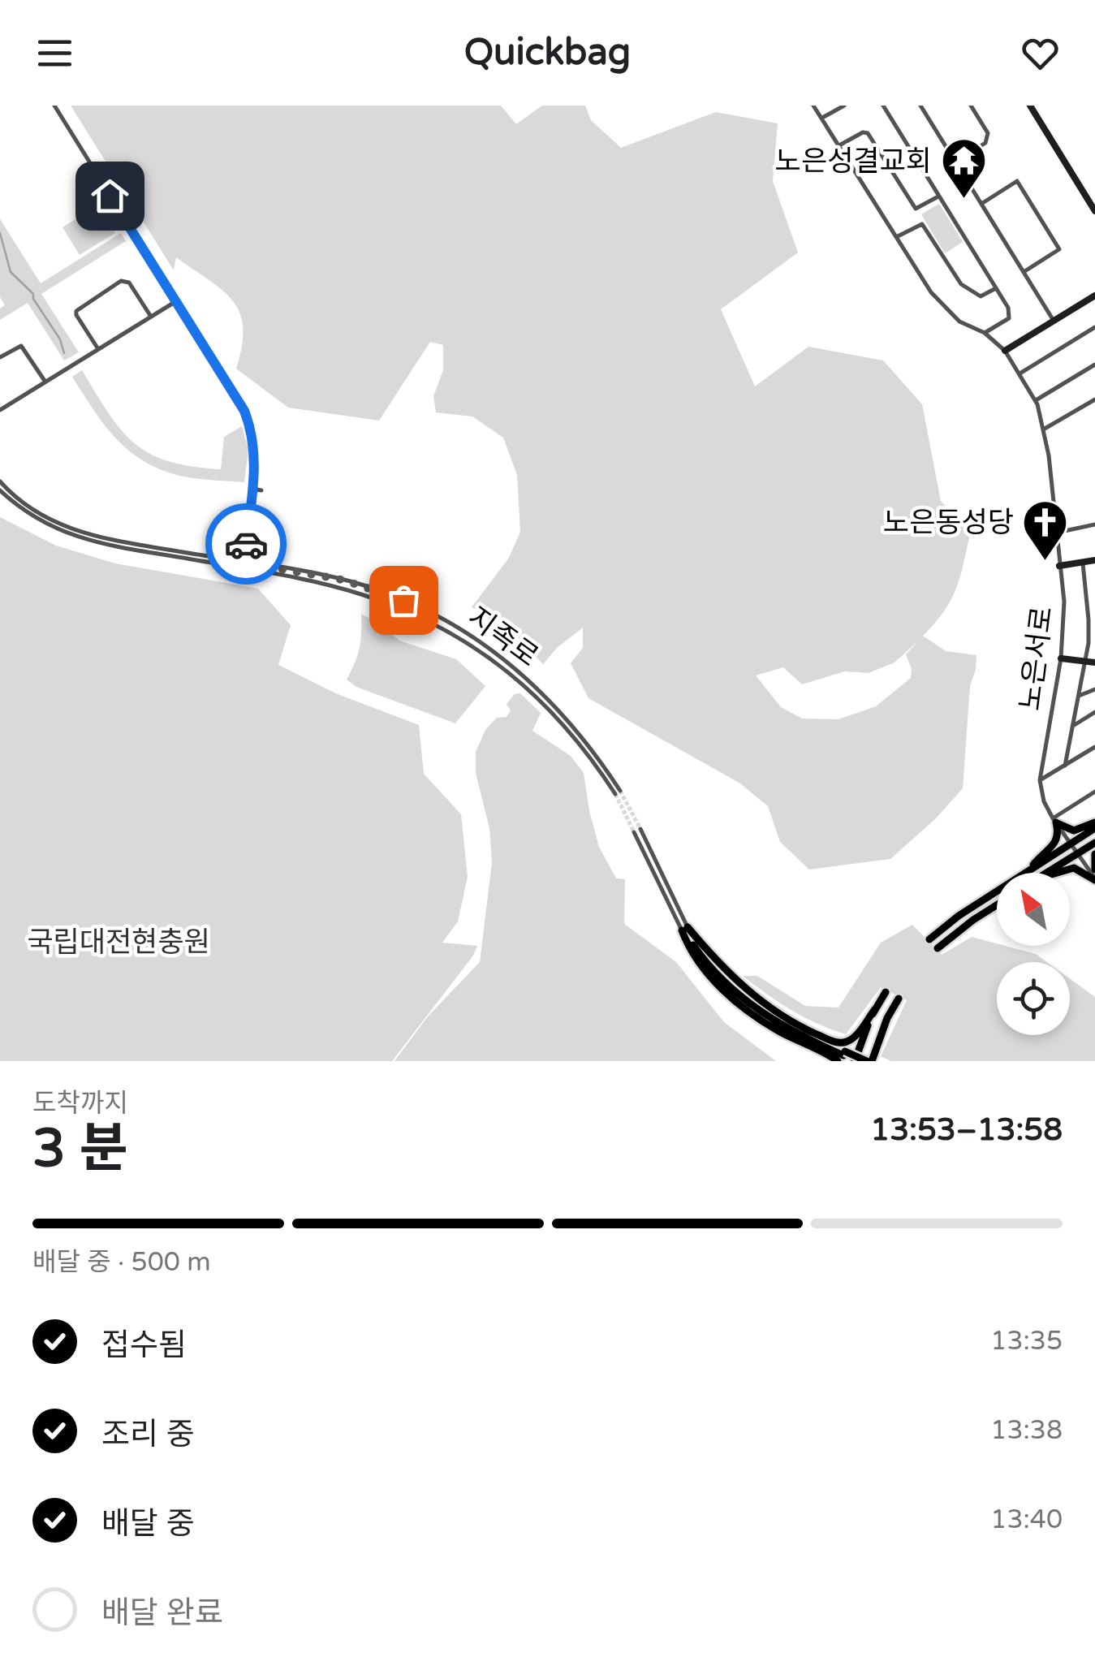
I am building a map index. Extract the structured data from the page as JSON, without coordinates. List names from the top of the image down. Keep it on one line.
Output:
{"streets":{"street":["지족로","노은서로"]},"parks":["국립대전현충원"],"places":{"temple":["노은성결교회"],"church":["노은동성당"]},"north":"top left","page":{"header":"Quickbag","heading":["3 분","도착까지","13:53–13:58"],"bar":"배달 중 · 500 m","list":[["접수됨","13:35"],["조리 중","13:38"],["배달 중","13:40"],"배달 완료"]}}
